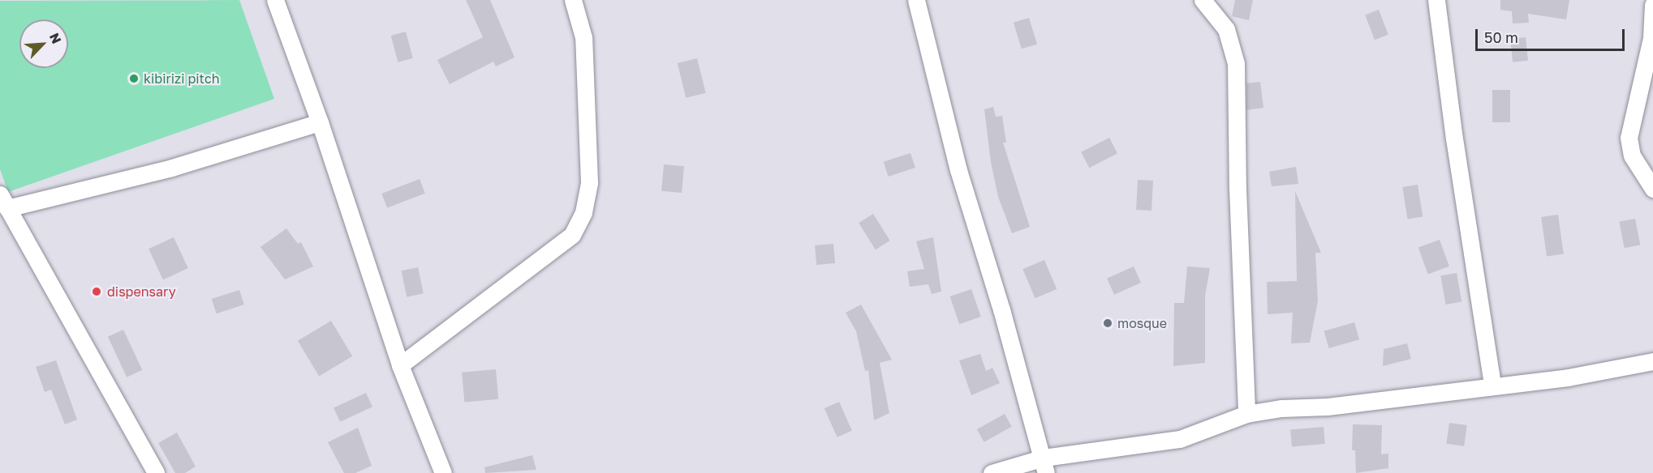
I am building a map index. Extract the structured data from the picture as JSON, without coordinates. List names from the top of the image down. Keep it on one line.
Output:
{"places":["kibirizi pitch","dispensary","mosque"],"scale_bar":"50 m","north":"top right"}
